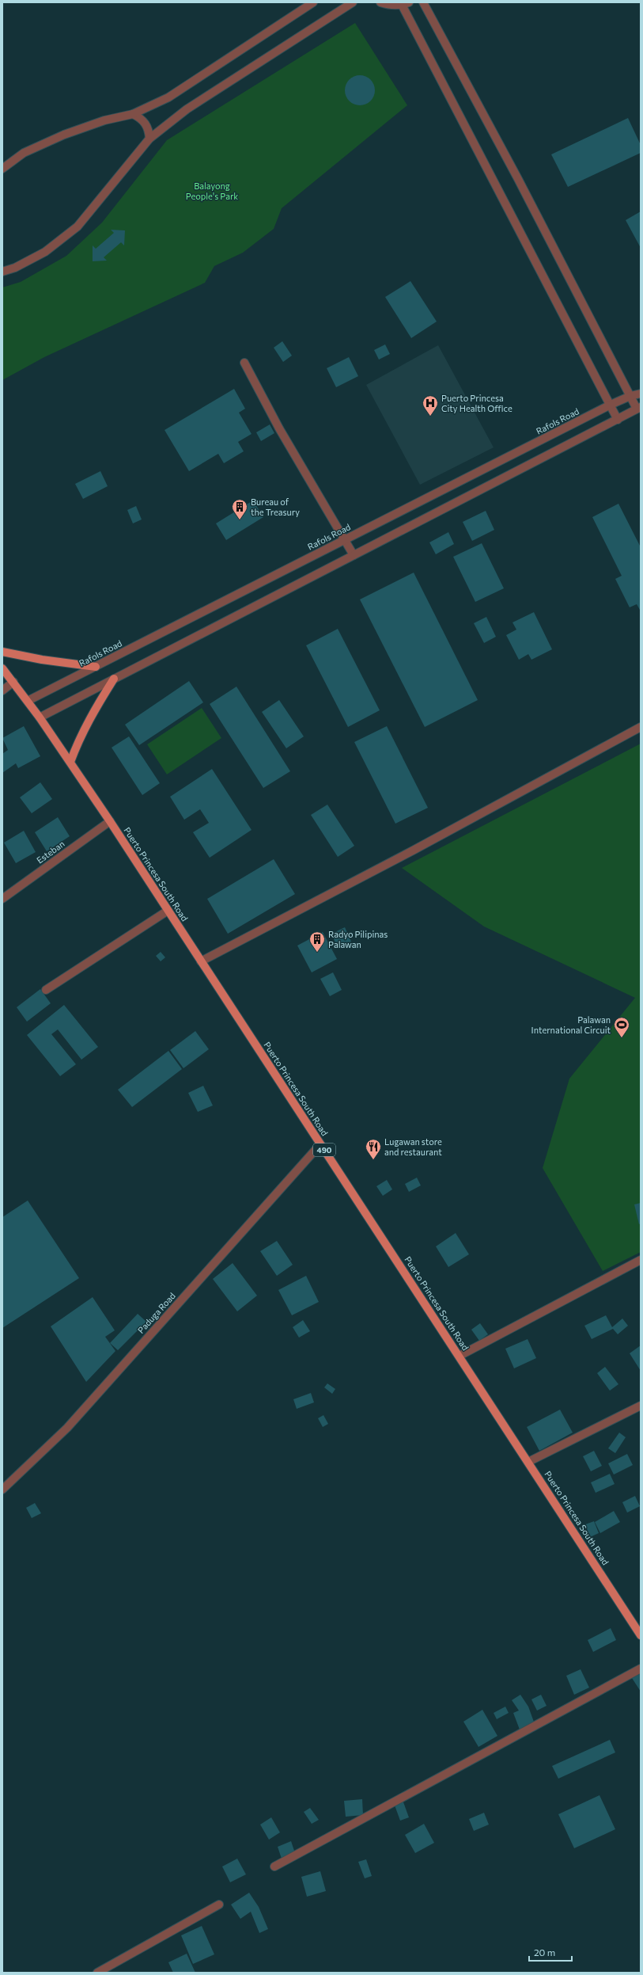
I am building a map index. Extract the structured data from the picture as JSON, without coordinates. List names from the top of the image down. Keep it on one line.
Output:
{"streets":{"main road":["Puerto Princesa South Road","490"],"street":["Rafols Road","Esteban","Paduga Road"]},"crossings":[["Rafols Road","Puerto Princesa South Road"],["Esteban","Puerto Princesa South Road"],["Puerto Princesa South Road","Paduga Road"]],"parks":["Balayong People's Park"],"places":{"hospital":["Puerto Princesa City Health Office"],"building":["Bureau of the Treasury","Radyo Pilipinas Palawan"],"sports":["Palawan International Circuit"],"restaurant":["Lugawan store and restaurant"]},"scale_bar":"20 m"}
